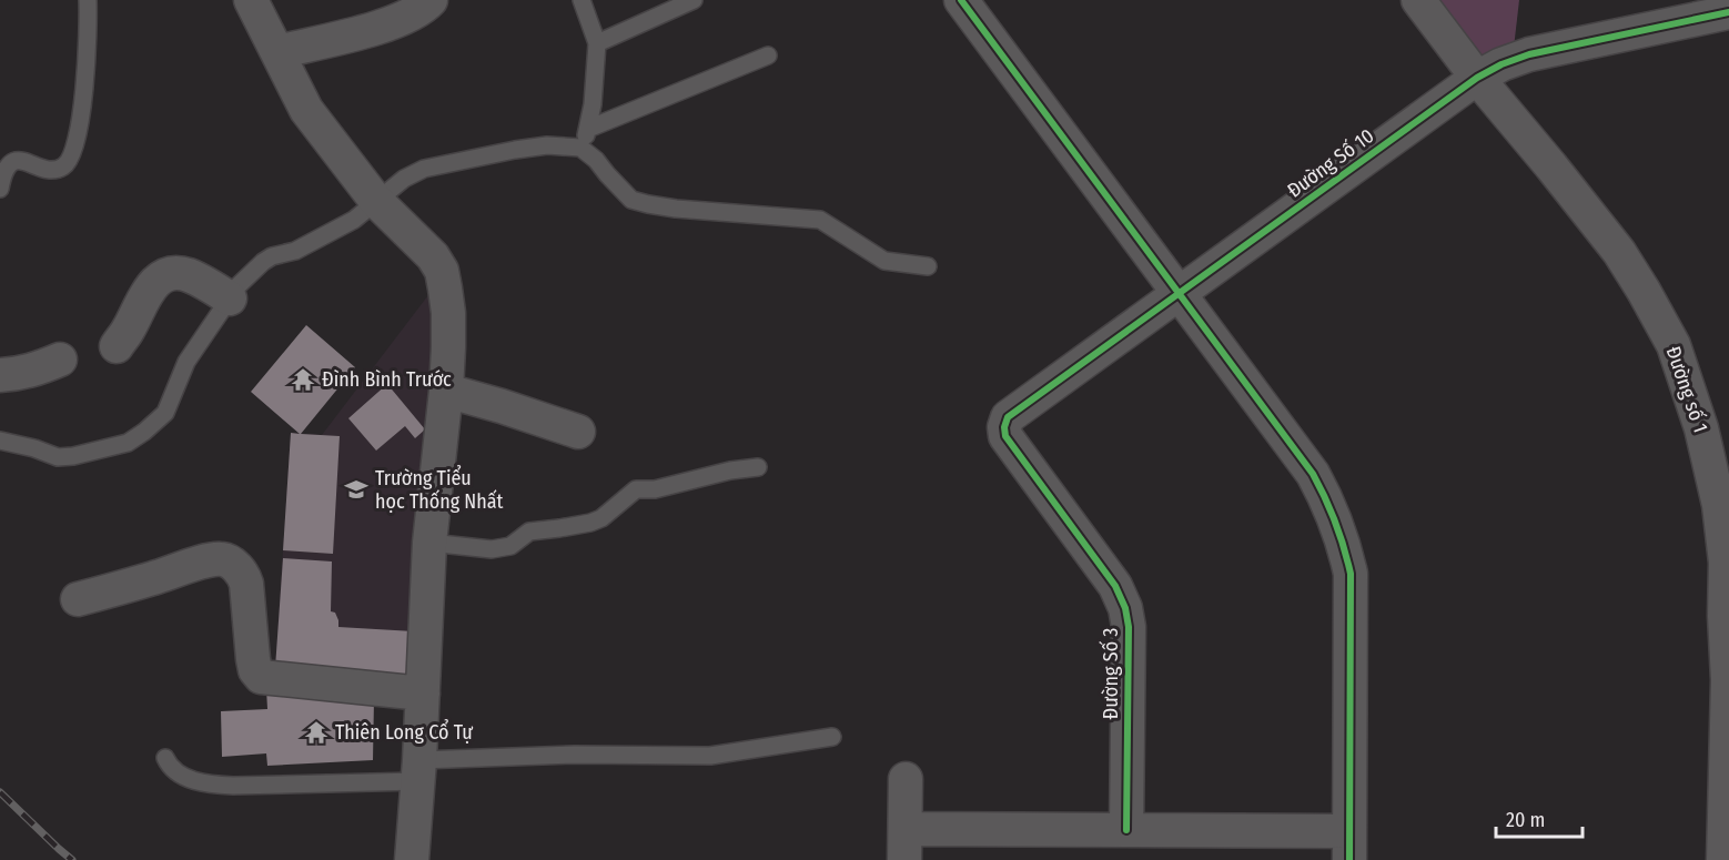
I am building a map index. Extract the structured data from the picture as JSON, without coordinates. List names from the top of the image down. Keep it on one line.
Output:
{"streets":{"street":["Đường Số 10","Đường số 1","Đường Số 3"]},"crossings":[["Đường Số 10","Đường số 1"],["Đường Số 10","Đường Số 3"]],"places":{"temple":["Đình Bình Trước","Thiên Long Cổ Tự"],"school or university":["Trường Tiểu học Thống Nhất"]},"scale_bar":"20 m"}
